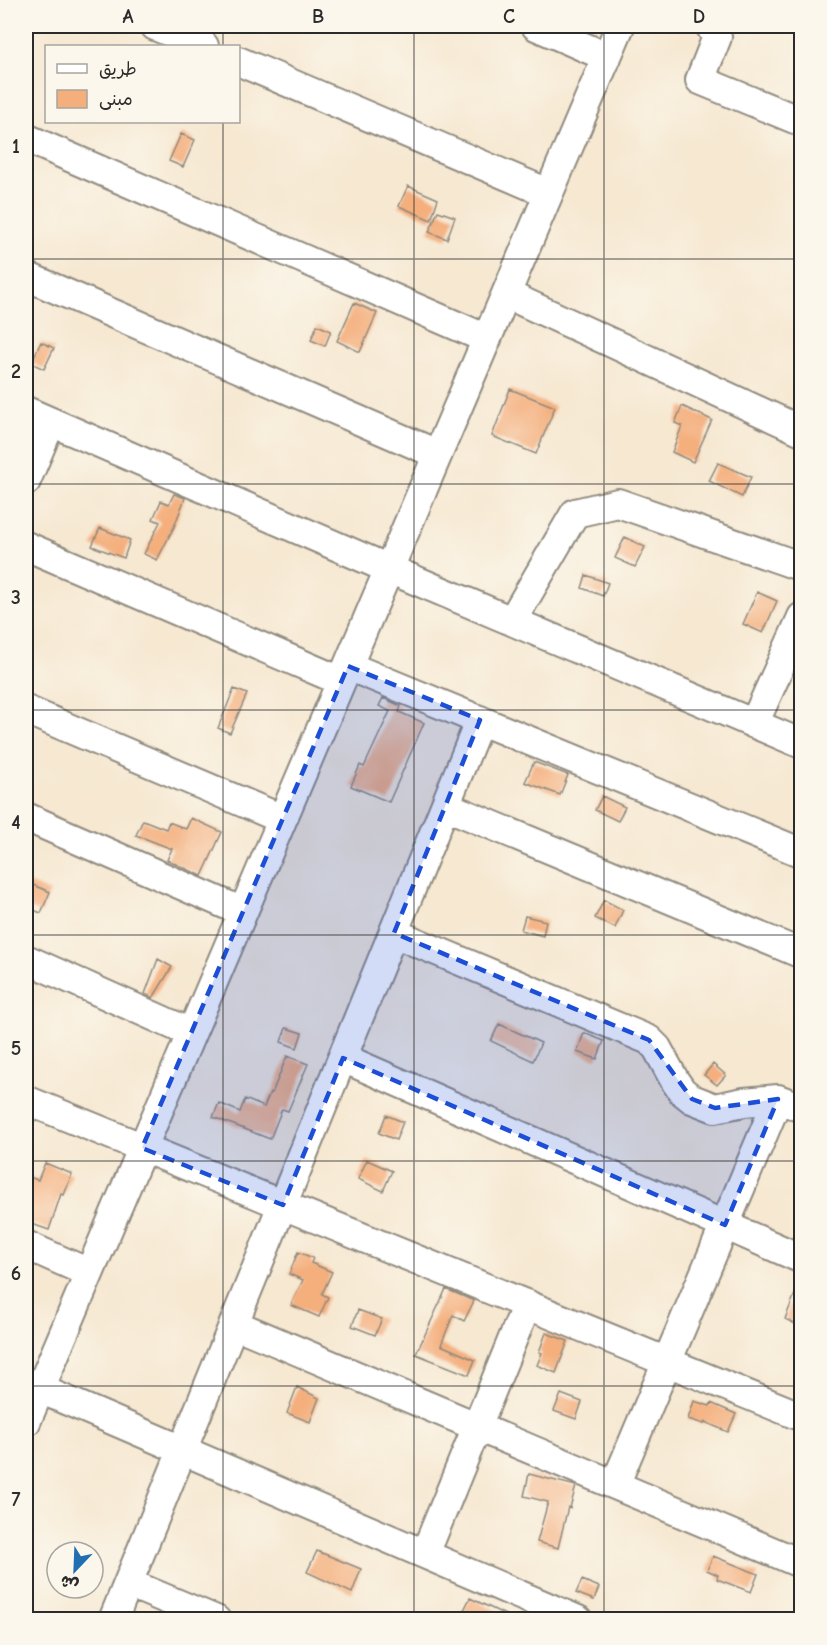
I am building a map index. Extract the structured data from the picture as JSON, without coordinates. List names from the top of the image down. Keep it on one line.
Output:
{"legend":["طريق","مبنى"],"north":"bottom left","grid":{"columns":["A","B","C","D"],"rows":["1","2","3","4","5","6","7"]}}
